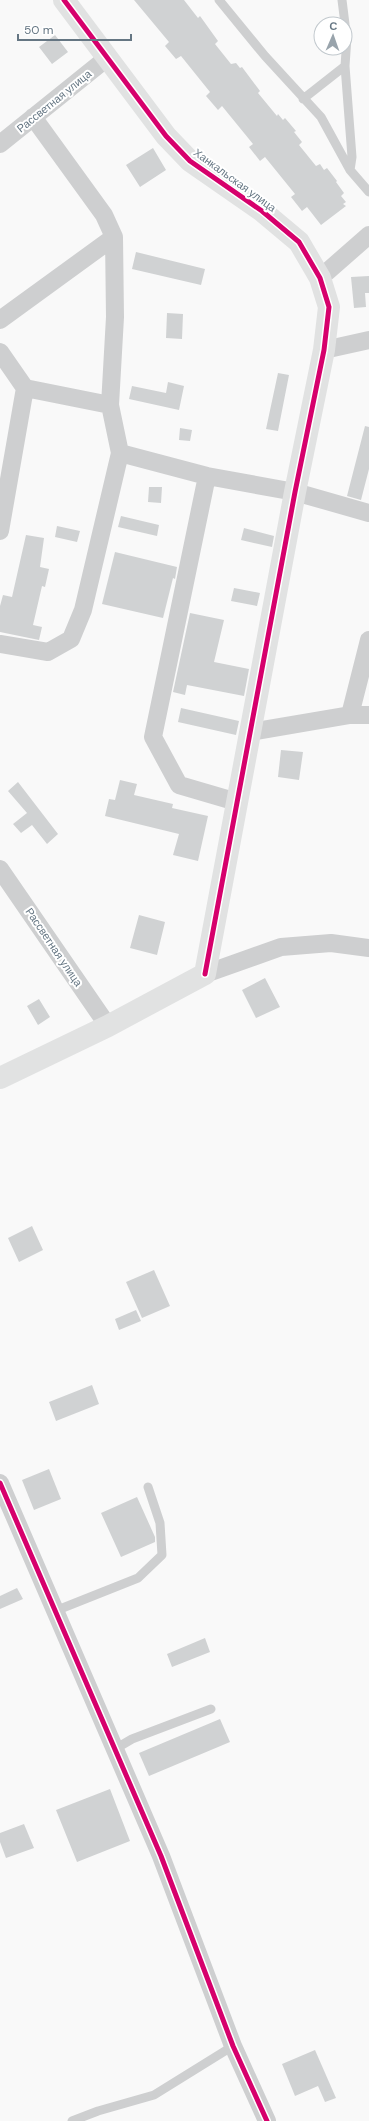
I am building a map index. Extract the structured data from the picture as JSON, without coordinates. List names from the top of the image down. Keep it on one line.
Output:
{"streets":{"street":["Рассветная улица","Ханкальская улица"]},"crossings":[["Рассветная улица","Ханкальская улица"]],"scale_bar":"50 m","north":"top"}
